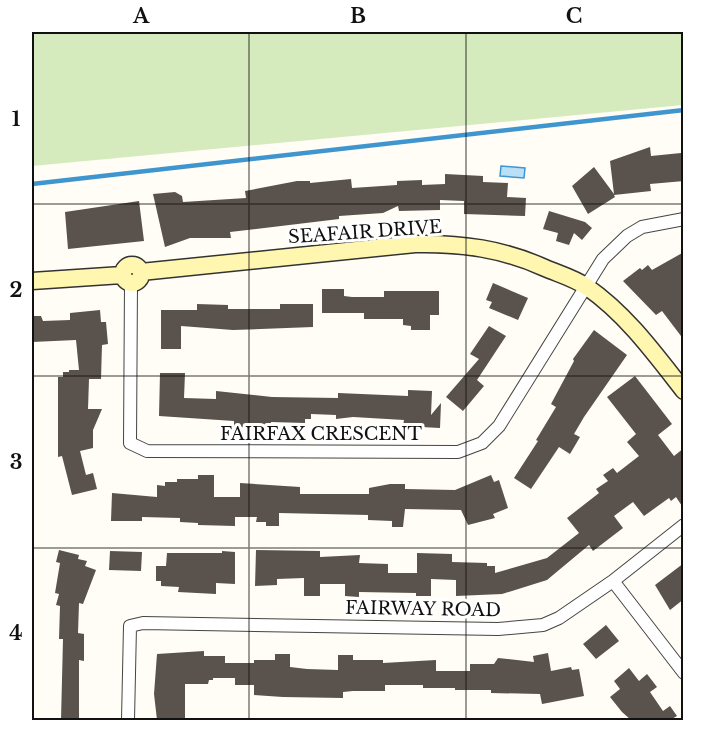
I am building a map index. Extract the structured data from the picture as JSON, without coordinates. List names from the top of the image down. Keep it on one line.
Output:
{"streets":{"street":["SEAFAIR DRIVE","FAIRFAX CRESCENT","FAIRWAY ROAD"]},"crossings":[["SEAFAIR DRIVE","FAIRFAX CRESCENT"]],"grid":{"columns":["A","B","C"],"rows":["1","2","3","4"]}}
